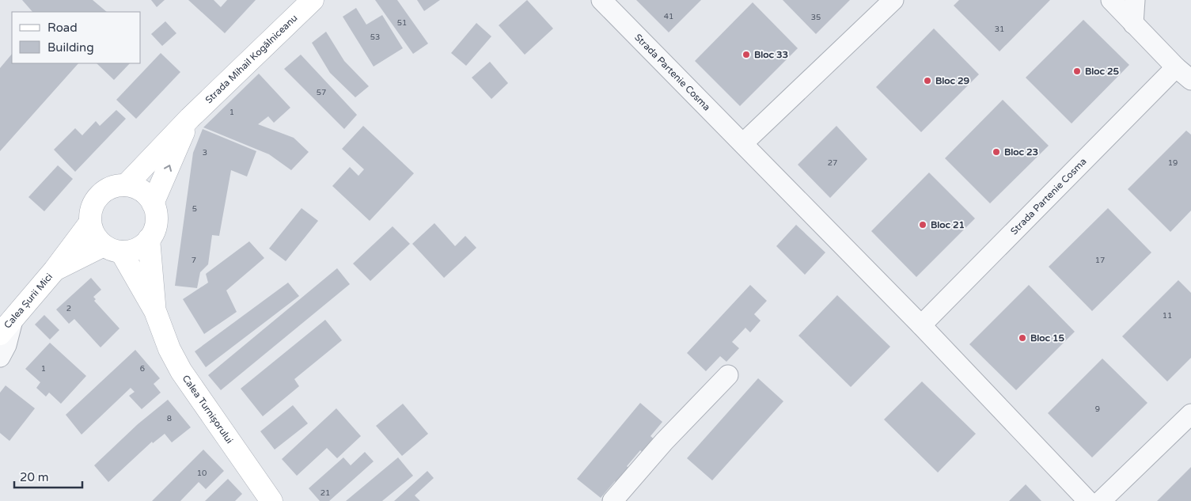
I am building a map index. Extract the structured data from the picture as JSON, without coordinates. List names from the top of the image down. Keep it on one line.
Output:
{"streets":{"main road":["Strada Mihail Kogălniceanu","Calea Șurii Mici","Calea Turnișorului"],"street":["Strada Partenie Cosma"]},"crossings":[["Strada Mihail Kogălniceanu","Calea Șurii Mici"],["Strada Mihail Kogălniceanu","Calea Turnișorului"],["Calea Șurii Mici","Calea Turnișorului"]],"places":["Bloc 33","Bloc 25","Bloc 29","Bloc 23","Bloc 21","Bloc 15"],"house_numbers":["41","35","51","31","53","57","1","3","27","19","5","7","17","2","11","1","6","9","8","10","21"],"legend":["Road","Building"],"scale_bar":"20 m"}
